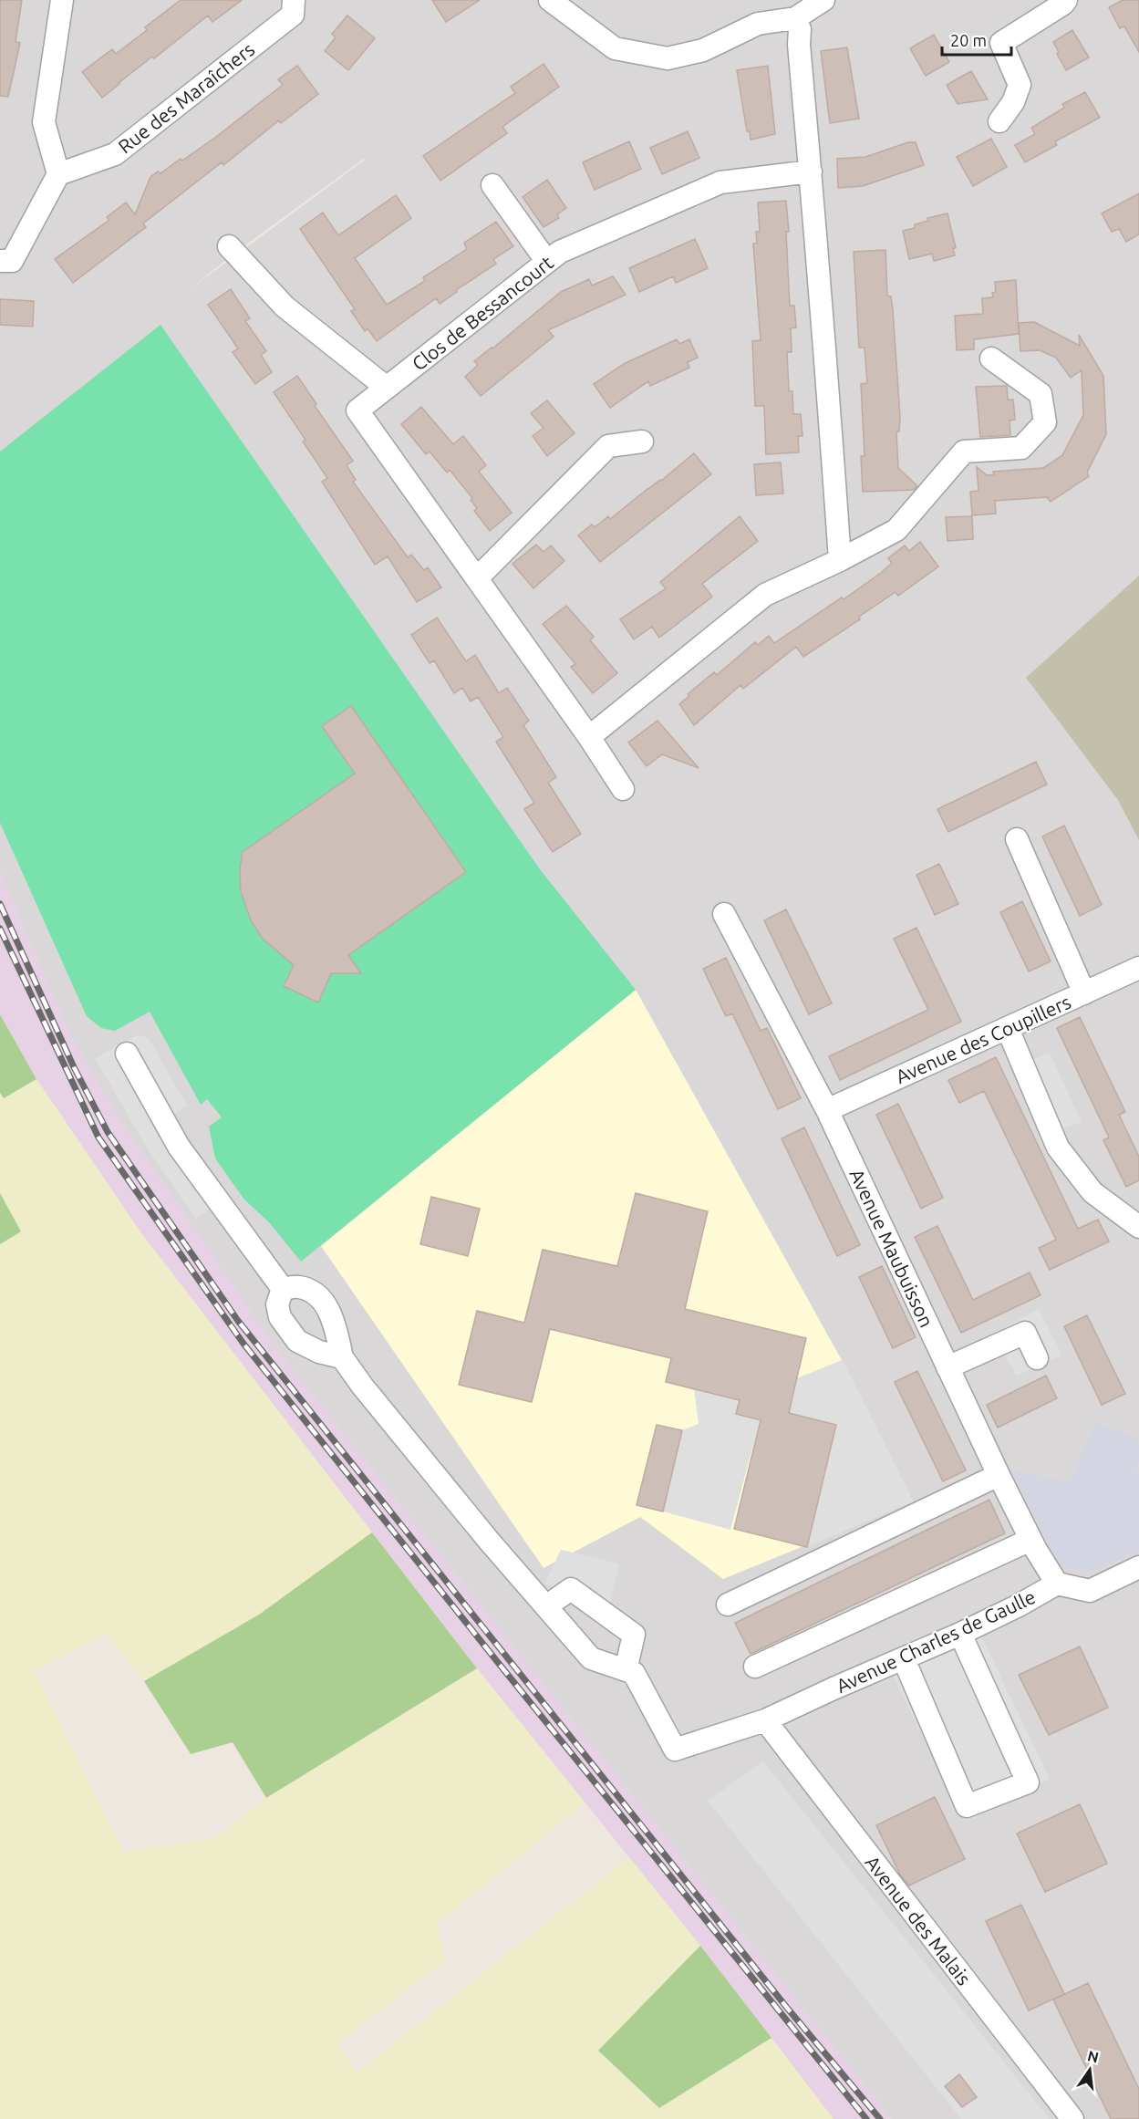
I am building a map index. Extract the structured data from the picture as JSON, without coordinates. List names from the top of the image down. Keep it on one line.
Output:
{"streets":{"street":["Rue des Maraîchers","Clos de Bessancourt","Avenue des Coupillers","Avenue Maubuisson","Avenue Charles de Gaulle","Avenue des Malais"]},"crossings":[["Avenue des Coupillers","Avenue Maubuisson"],["Avenue Maubuisson","Avenue Charles de Gaulle"],["Avenue Charles de Gaulle","Avenue des Malais"]],"scale_bar":"20 m","north":"top"}
